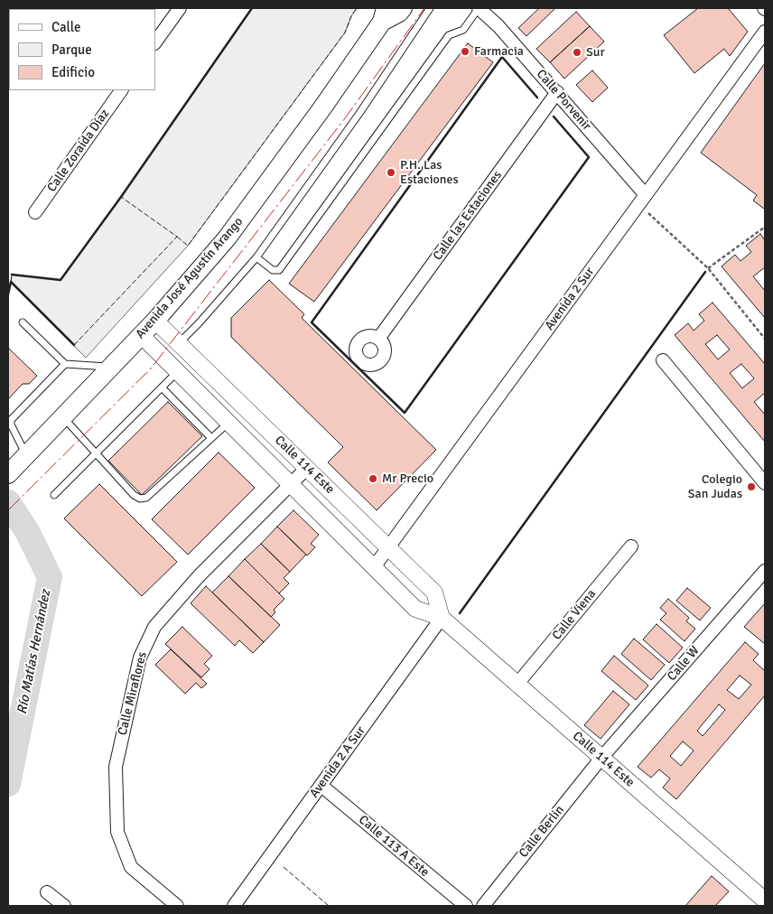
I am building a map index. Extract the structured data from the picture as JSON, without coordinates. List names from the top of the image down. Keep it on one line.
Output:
{"streets":{"main road":["Avenida José Agustín Arango"],"street":["Calle Porvenir","Calle Zoraida Díaz","Calle las Estaciones","Avenida 2 Sur","Calle 114 Este","Calle Viena","Calle W","Calle Miraflores","Avenida 2 A Sur","Calle Berlin","Calle 113 A Este"]},"crossings":[["Calle Porvenir","Calle las Estaciones"],["Calle Porvenir","Avenida 2 Sur"],["Avenida José Agustín Arango","Calle 114 Este"],["Avenida 2 Sur","Calle 114 Este"],["Calle 114 Este","Calle Viena"],["Calle 114 Este","Calle W"],["Calle 114 Este","Calle Miraflores"],["Calle 114 Este","Avenida 2 A Sur"],["Calle 114 Este","Calle Berlin"],["Calle W","Calle Berlin"],["Avenida 2 A Sur","Calle 113 A Este"]],"water":["Río Matías Hernández"],"places":["Farmacia","Sur","P.H. Las Estaciones","Mr Precio","Colegio San Judas"],"legend":["Calle","Parque","Edificio"]}
